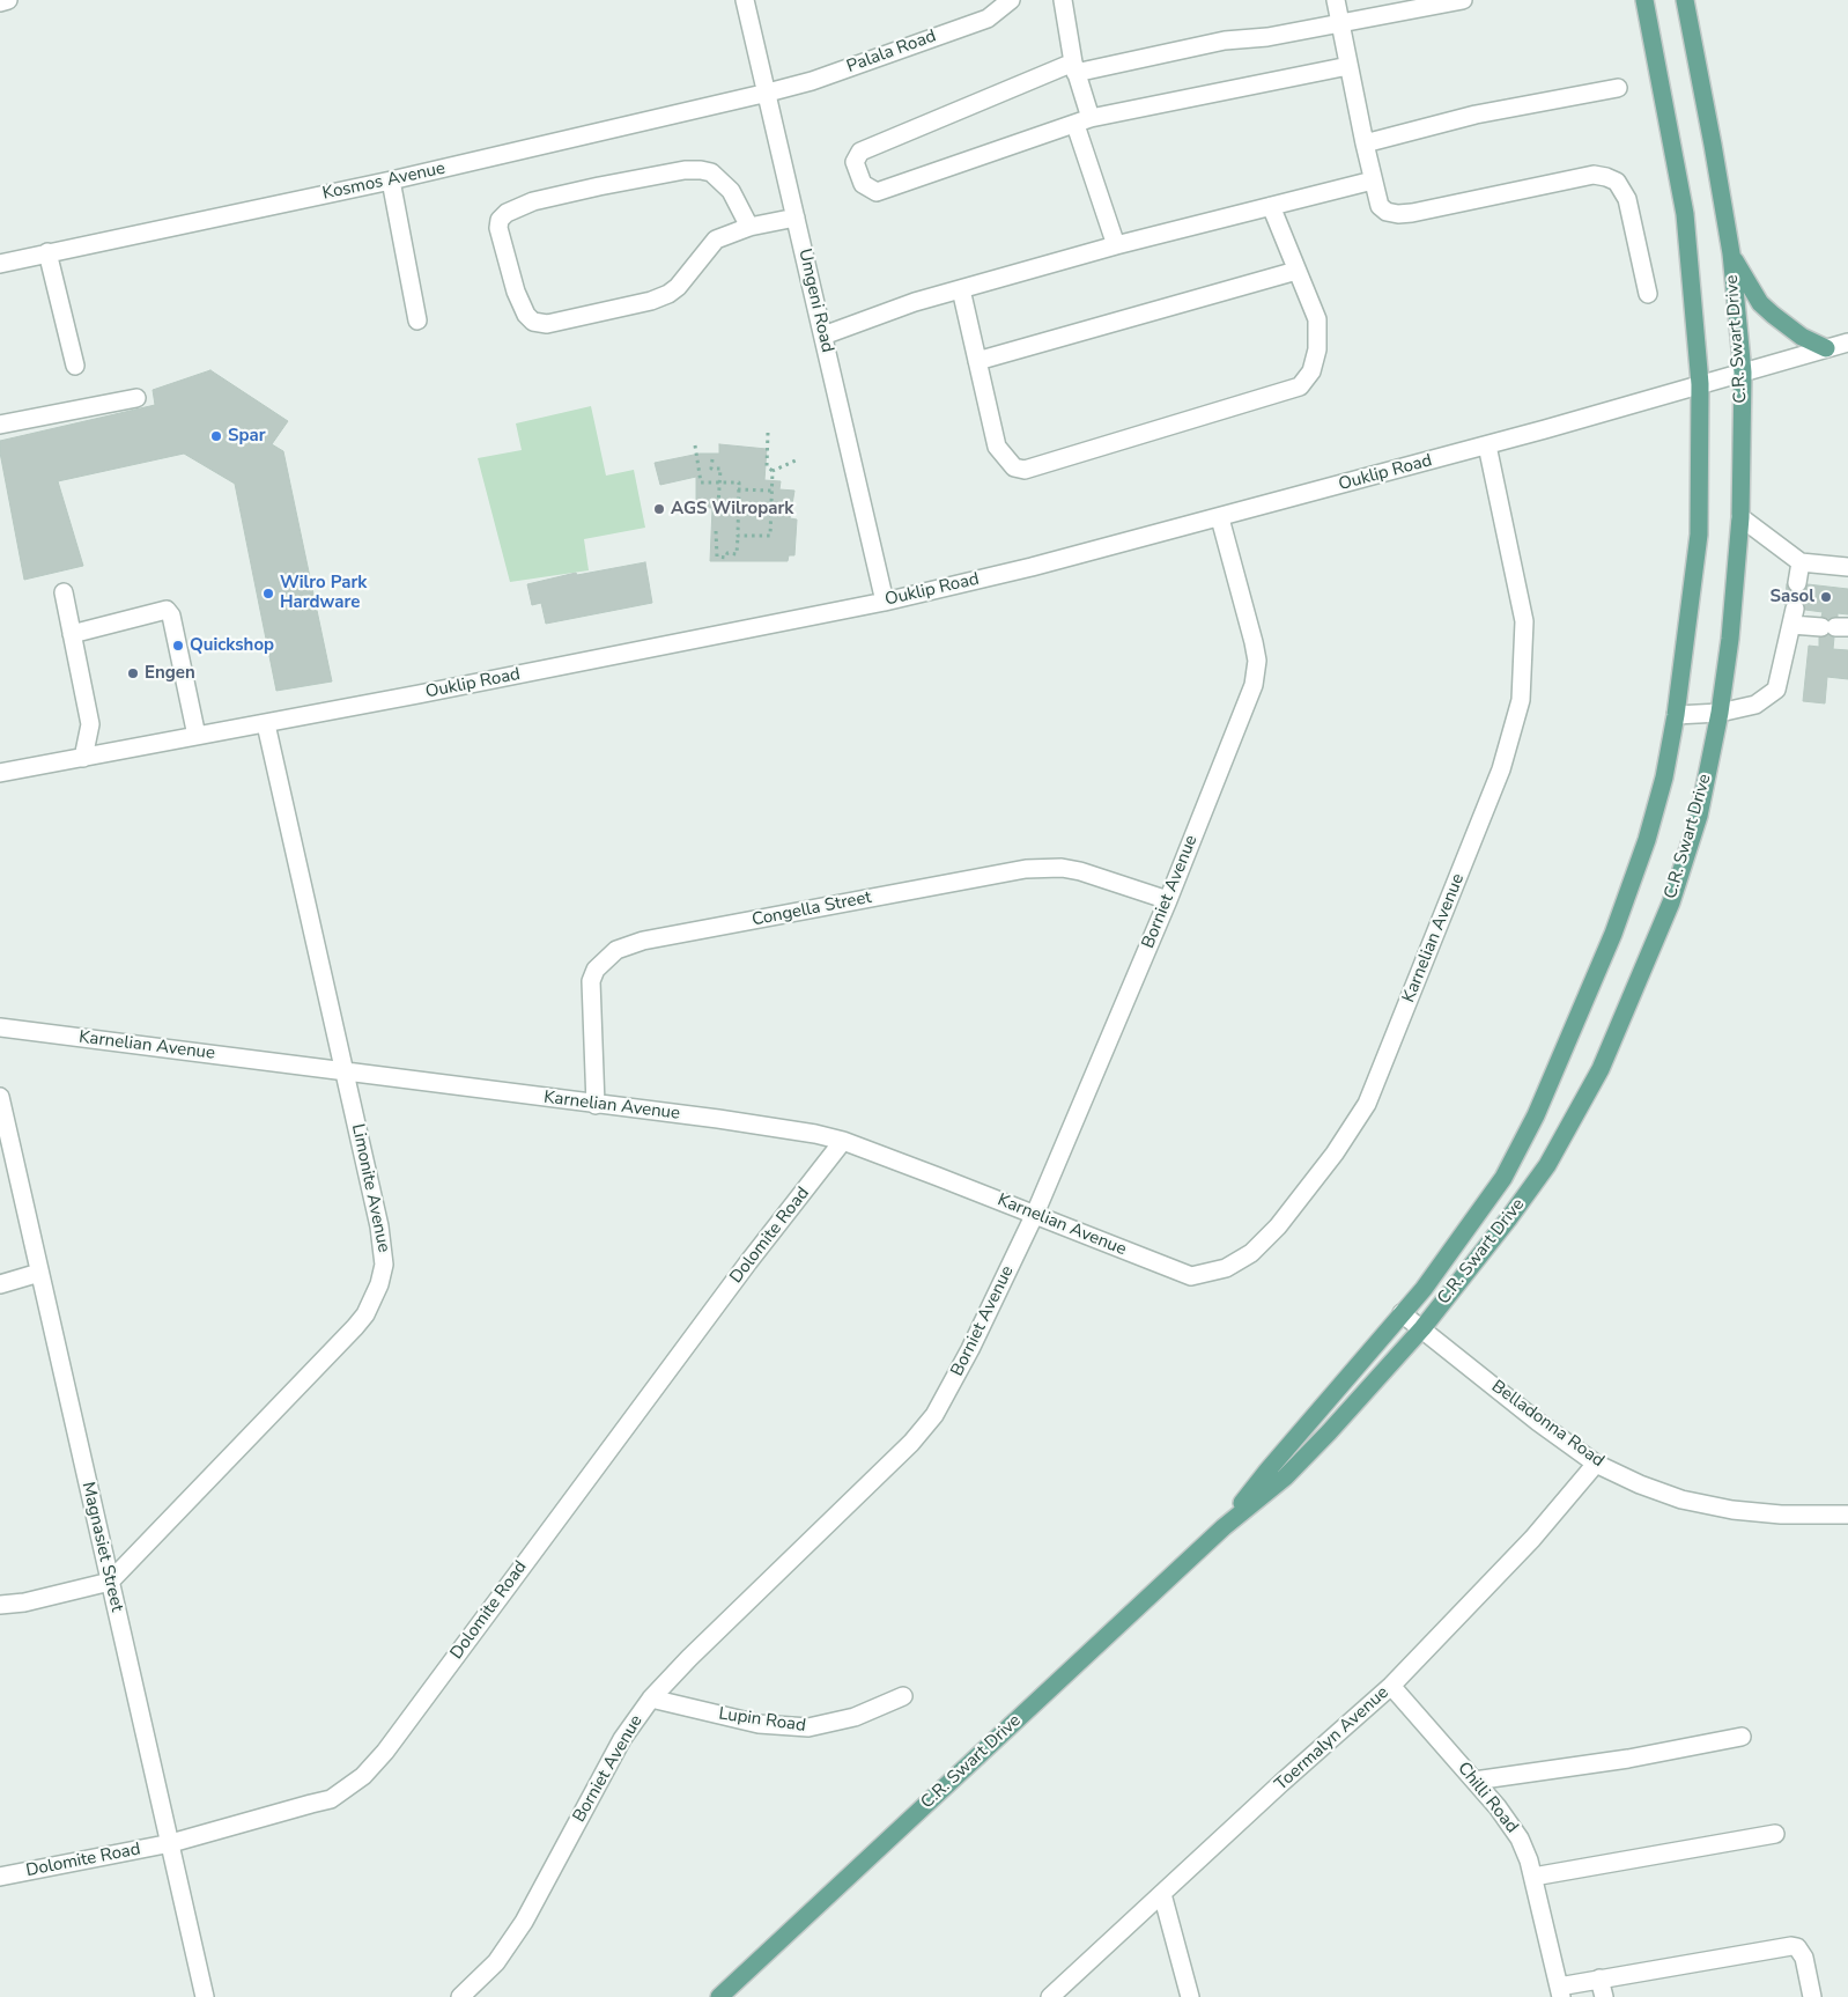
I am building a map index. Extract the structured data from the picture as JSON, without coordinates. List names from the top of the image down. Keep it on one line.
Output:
{"streets":{"main road":["C.R. Swart Drive"],"street":["Palala Road","Kosmos Avenue","Umgeni Road","Ouklip Road","Borniet Avenue","Congella Street","Karnelian Avenue","Limonite Avenue","Dolomite Road","Belladonna Road","Magnasiet Street","Lupin Road","Toermalyn Avenue","Chilli Road"]},"crossings":[["Palala Road","Kosmos Avenue"],["Palala Road","Umgeni Road"],["Kosmos Avenue","Umgeni Road"],["Umgeni Road","Ouklip Road"],["C.R. Swart Drive","Ouklip Road"],["C.R. Swart Drive","Belladonna Road"],["Ouklip Road","Borniet Avenue"],["Ouklip Road","Karnelian Avenue"],["Ouklip Road","Limonite Avenue"],["Borniet Avenue","Congella Street"],["Borniet Avenue","Karnelian Avenue"],["Borniet Avenue","Lupin Road"],["Congella Street","Karnelian Avenue"],["Karnelian Avenue","Limonite Avenue"],["Karnelian Avenue","Dolomite Road"],["Limonite Avenue","Magnasiet Street"],["Dolomite Road","Magnasiet Street"],["Belladonna Road","Toermalyn Avenue"],["Toermalyn Avenue","Chilli Road"]],"places":["Spar","AGS Wilropark","Wilro Park Hardware","Sasol","Quickshop","Engen"]}
